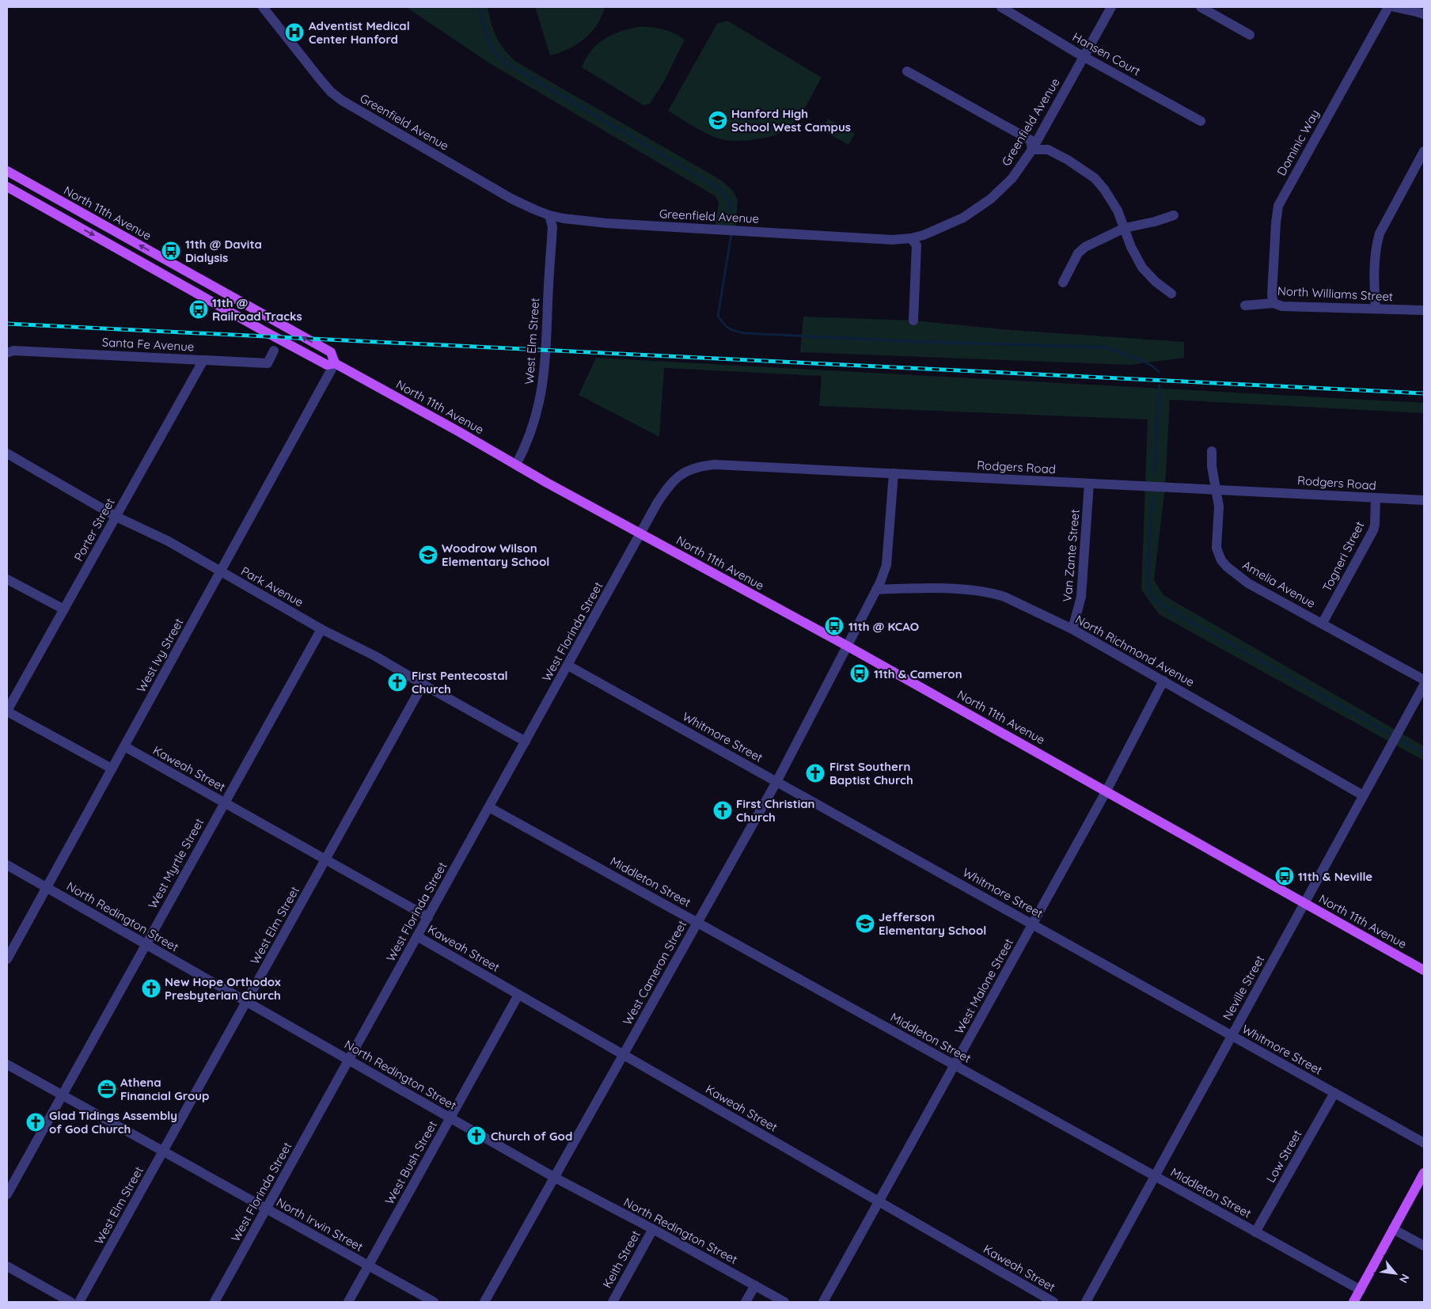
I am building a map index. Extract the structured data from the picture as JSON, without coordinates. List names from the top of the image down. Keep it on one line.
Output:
{"streets":{"main road":["North 11th Avenue"],"street":["Hansen Court","Greenfield Avenue","Dominic Way","North Williams Street","West Elm Street","Santa Fe Avenue","Rodgers Road","Porter Street","Van Zante Street","Togneri Street","Amelia Avenue","Park Avenue","West Florinda Street","North Richmond Avenue","West Ivy Street","Whitmore Street","Kaweah Street","West Myrtle Street","Middleton Street","North Redington Street","West Cameron Street","West Malone Street","Neville Street","Low Street","West Bush Street","North Irwin Street","Keith Street"]},"crossings":[["Hansen Court","Greenfield Avenue"],["Greenfield Avenue","West Elm Street"],["Dominic Way","North Williams Street"],["North 11th Avenue","West Elm Street"],["North 11th Avenue","Rodgers Road"],["North 11th Avenue","West Florinda Street"],["North 11th Avenue","West Ivy Street"],["North 11th Avenue","West Cameron Street"],["North 11th Avenue","West Malone Street"],["North 11th Avenue","Neville Street"],["West Elm Street","Park Avenue"],["West Elm Street","Kaweah Street"],["West Elm Street","North Redington Street"],["West Elm Street","North Irwin Street"],["Santa Fe Avenue","Porter Street"],["Rodgers Road","Van Zante Street"],["Rodgers Road","Togneri Street"],["Rodgers Road","Amelia Avenue"],["Rodgers Road","West Florinda Street"],["Rodgers Road","West Cameron Street"],["Porter Street","Park Avenue"],["Van Zante Street","North Richmond Avenue"],["Togneri Street","Amelia Avenue"],["Park Avenue","West Florinda Street"],["Park Avenue","West Ivy Street"],["Park Avenue","West Myrtle Street"],["West Florinda Street","Whitmore Street"],["West Florinda Street","Kaweah Street"],["West Florinda Street","Middleton Street"],["West Florinda Street","North Redington Street"],["West Florinda Street","North Irwin Street"],["North Richmond Avenue","West Cameron Street"],["North Richmond Avenue","West Malone Street"],["North Richmond Avenue","Neville Street"],["West Ivy Street","Kaweah Street"],["West Ivy Street","North Redington Street"],["Whitmore Street","West Cameron Street"],["Whitmore Street","West Malone Street"],["Whitmore Street","Neville Street"],["Whitmore Street","Low Street"],["Kaweah Street","West Myrtle Street"],["Kaweah Street","West Cameron Street"],["Kaweah Street","West Malone Street"],["Kaweah Street","West Bush Street"],["West Myrtle Street","North Redington Street"],["West Myrtle Street","North Irwin Street"],["Middleton Street","West Cameron Street"],["Middleton Street","West Malone Street"],["Middleton Street","Neville Street"],["Middleton Street","Low Street"],["North Redington Street","West Cameron Street"],["North Redington Street","West Bush Street"],["North Redington Street","Keith Street"],["West Bush Street","North Irwin Street"]],"places":{"hospital":["Adventist Medical Center Hanford"],"school or university":["Hanford High School West Campus","Woodrow Wilson Elementary School","Jefferson Elementary School"],"bus stop":["11th @ Davita Dialysis","11th @ Railroad Tracks","11th @ KCAO","11th & Cameron","11th & Neville"],"church":["First Pentecostal Church","First Southern Baptist Church","First Christian Church","New Hope Orthodox Presbyterian Church","Glad Tidings Assembly of God Church","Church of God"],"office":["Athena Financial Group"]},"north":"bottom right"}
